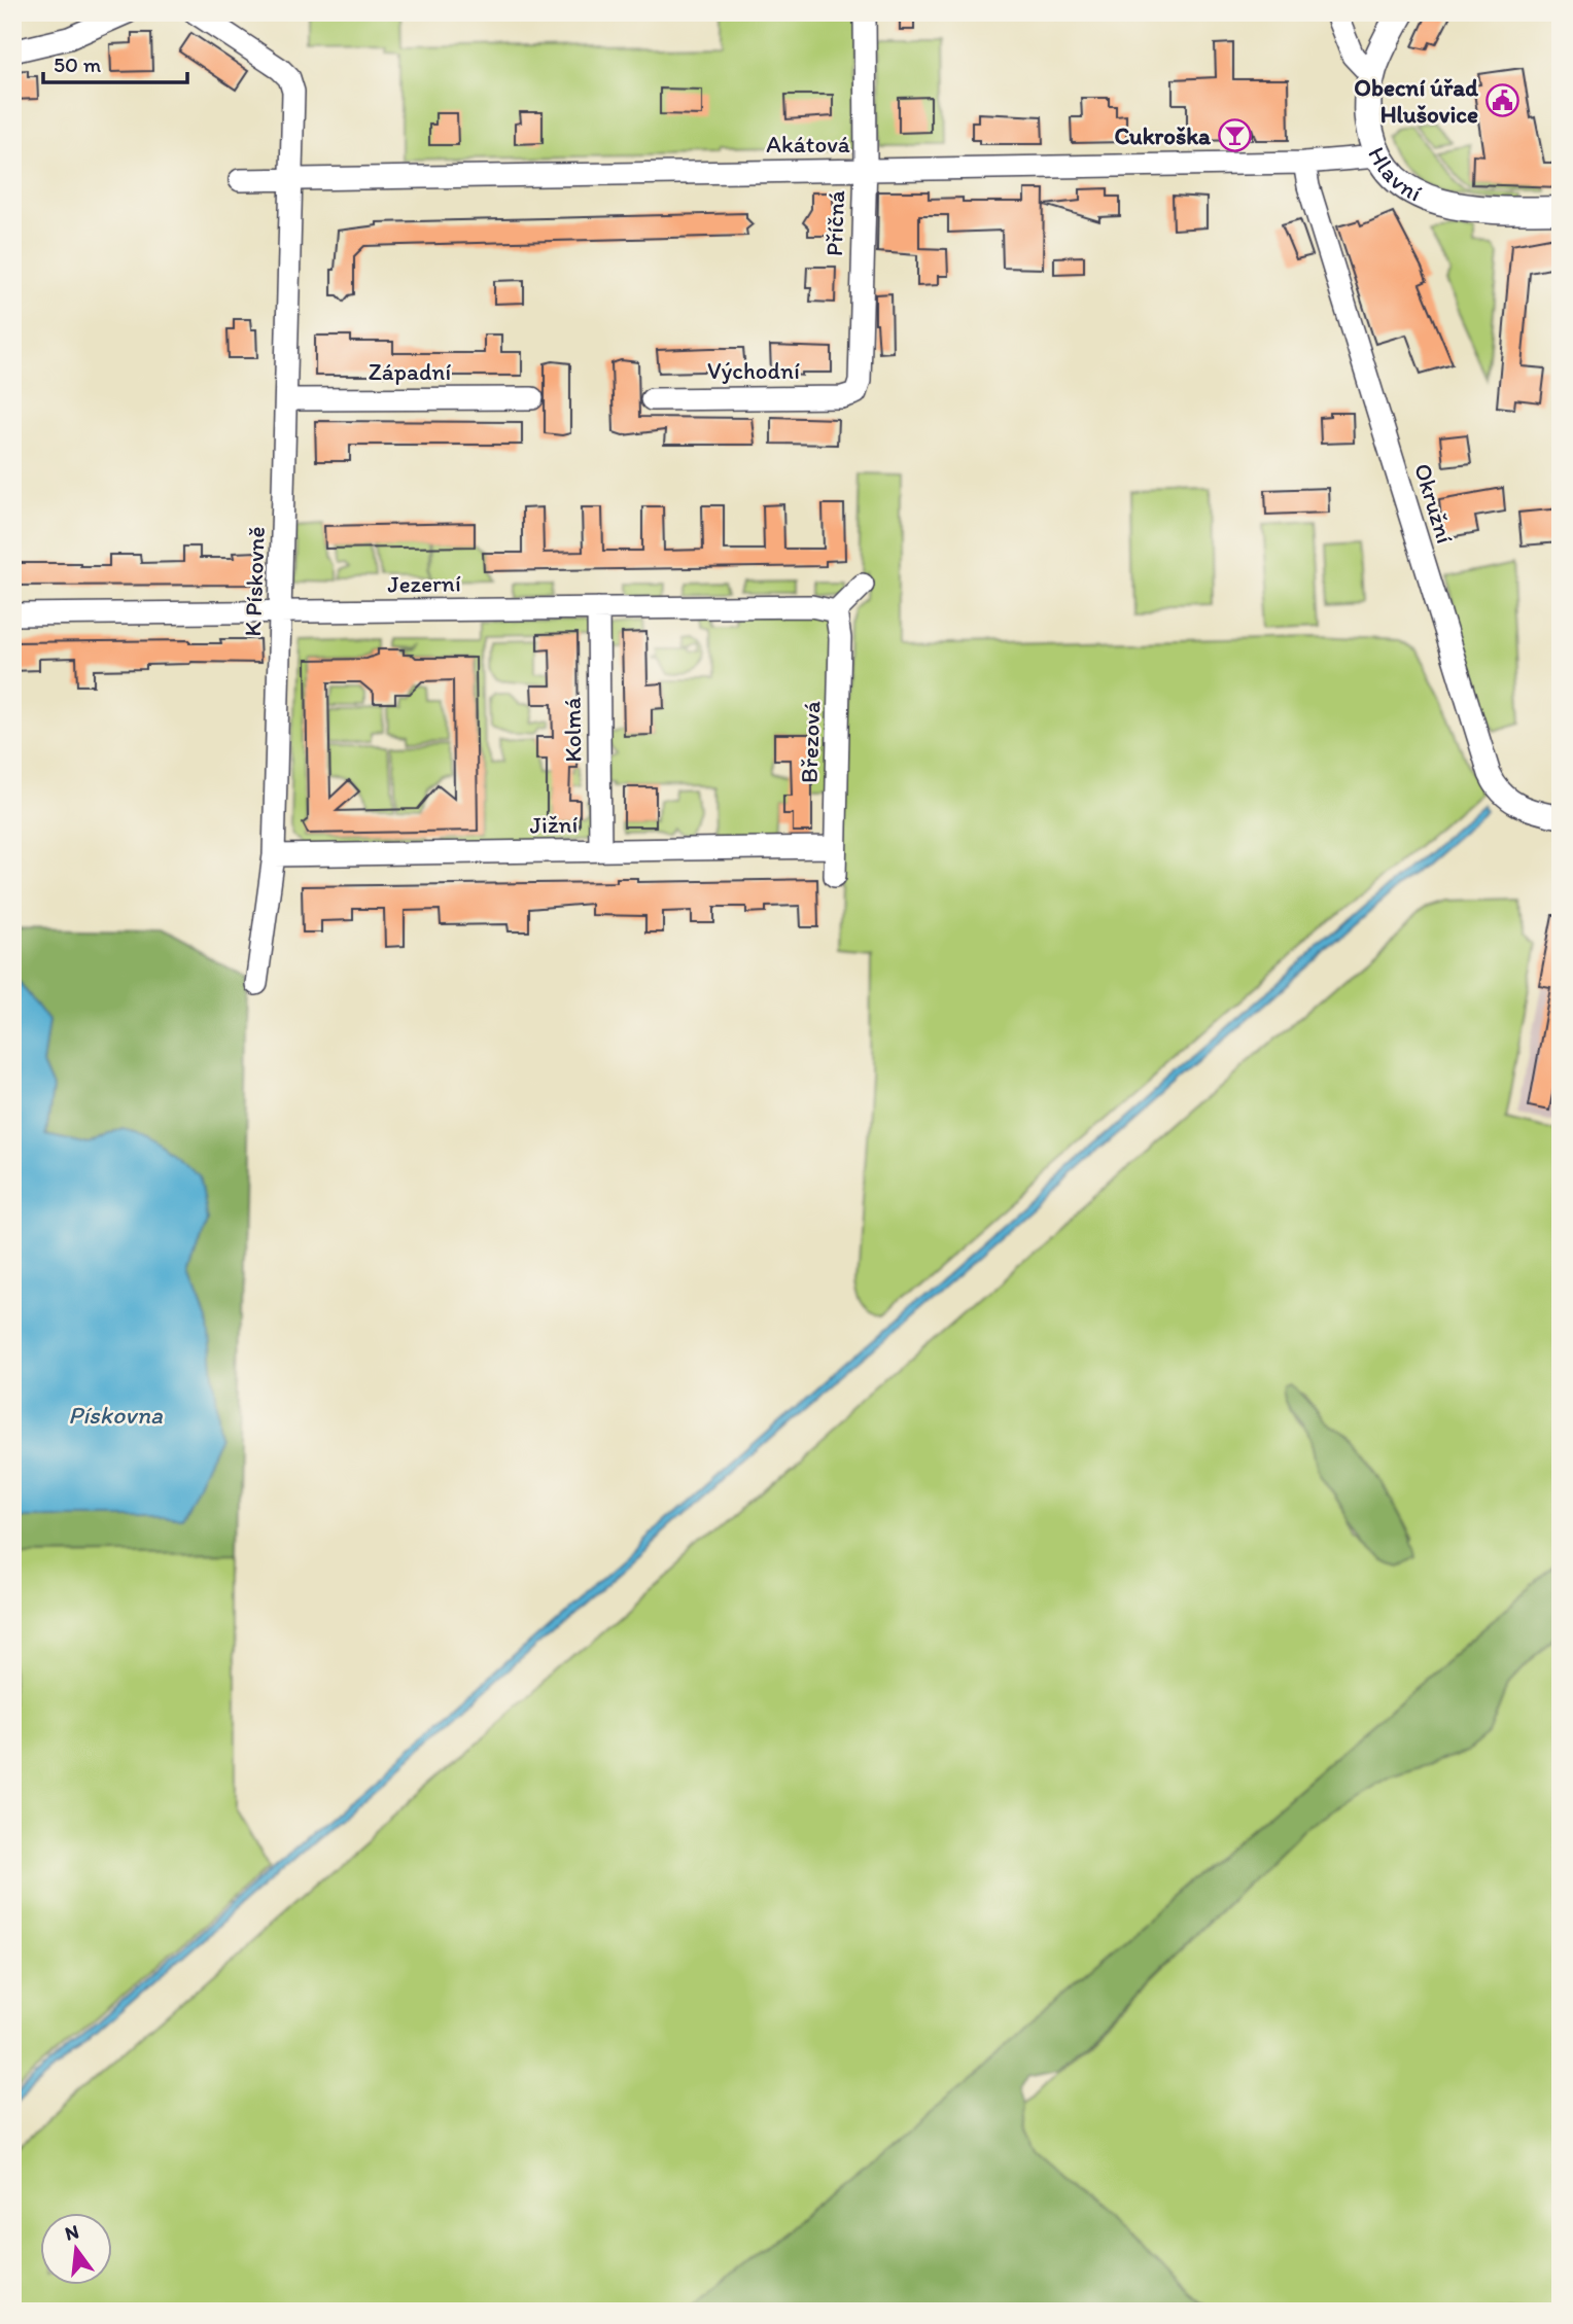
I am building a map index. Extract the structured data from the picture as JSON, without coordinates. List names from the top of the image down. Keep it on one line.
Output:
{"streets":{"street":["Akátová","Hlavní","Příčná","Východní","Západní","Okružní","K Pískovně","Jezerní","Kolmá","Březová","Jižní"]},"crossings":[["Akátová","Hlavní"],["Akátová","Příčná"],["Akátová","Okružní"],["Akátová","K Pískovně"],["Příčná","Východní"],["Západní","K Pískovně"],["K Pískovně","Jezerní"],["K Pískovně","Jižní"],["Jezerní","Kolmá"],["Jezerní","Březová"],["Kolmá","Jižní"],["Březová","Jižní"]],"water":["Pískovna"],"places":{"public building":["Obecní úřad Hlušovice"],"bar":["Cukroška"]},"scale_bar":"50 m","north":"top"}
